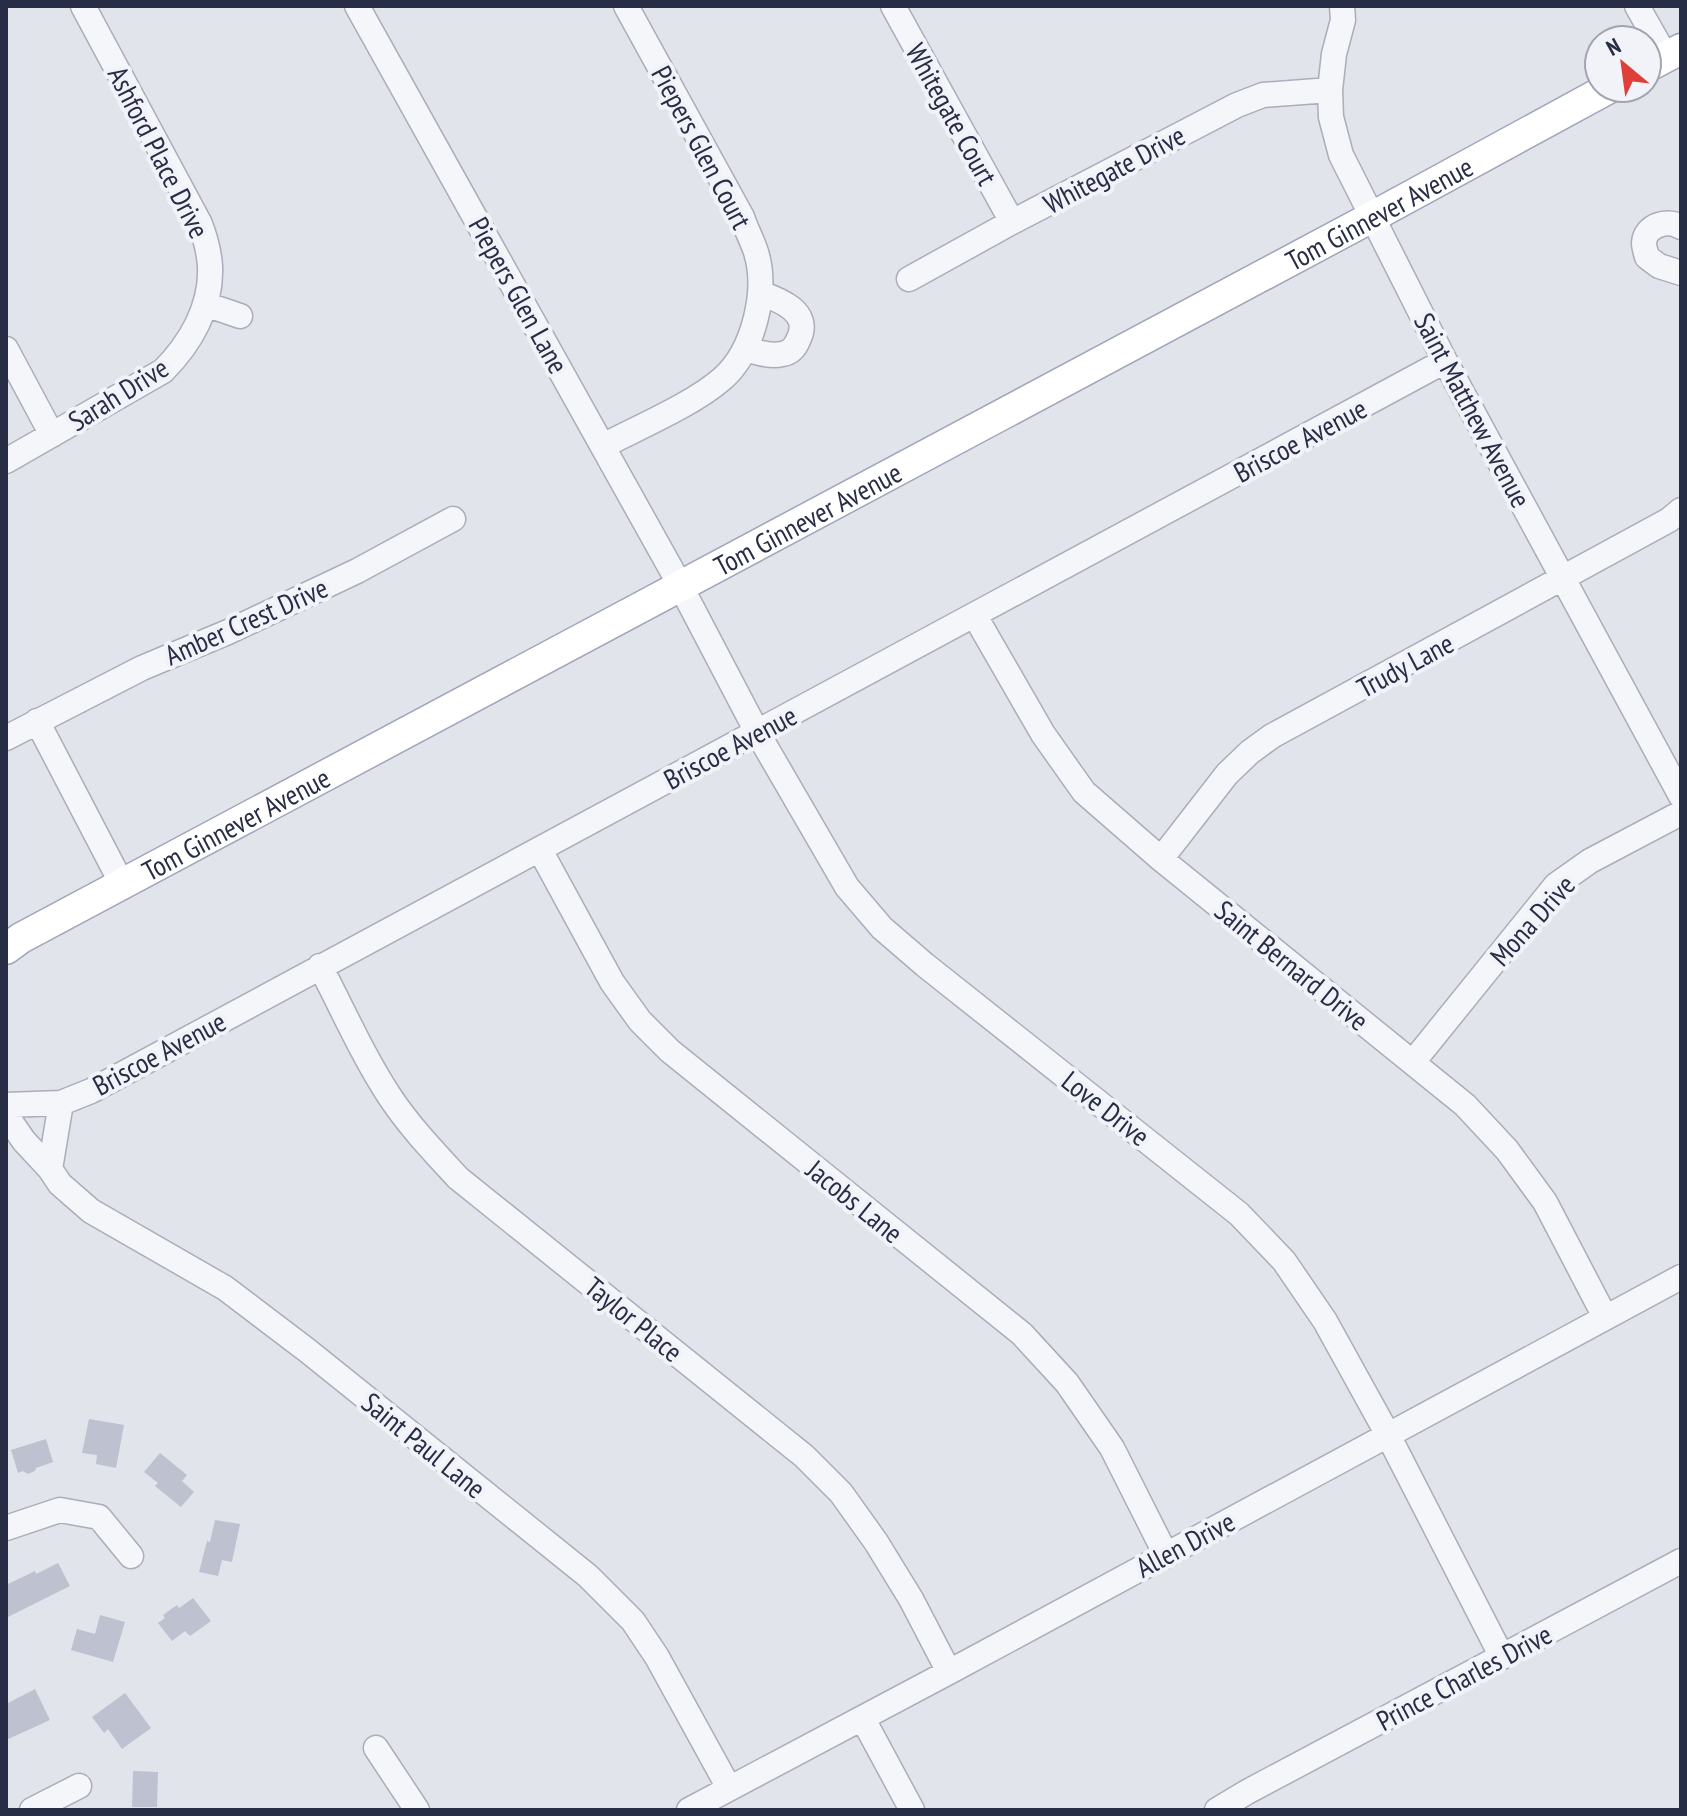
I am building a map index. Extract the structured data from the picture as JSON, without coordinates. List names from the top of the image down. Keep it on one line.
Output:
{"streets":{"main road":["Tom Ginnever Avenue"],"street":["Whitegate Court","Piepers Glen Court","Ashford Place Drive","Whitegate Drive","Piepers Glen Lane","Sarah Drive","Saint Matthew Avenue","Briscoe Avenue","Amber Crest Drive","Trudy Lane","Mona Drive","Saint Bernard Drive","Love Drive","Jacobs Lane","Taylor Place","Saint Paul Lane","Allen Drive","Prince Charles Drive"]},"crossings":[["Whitegate Court","Whitegate Drive"],["Piepers Glen Court","Piepers Glen Lane"],["Ashford Place Drive","Sarah Drive"],["Whitegate Drive","Saint Matthew Avenue"],["Tom Ginnever Avenue","Piepers Glen Lane"],["Tom Ginnever Avenue","Saint Matthew Avenue"],["Tom Ginnever Avenue","Love Drive"],["Piepers Glen Lane","Love Drive"],["Saint Matthew Avenue","Briscoe Avenue"],["Saint Matthew Avenue","Trudy Lane"],["Briscoe Avenue","Saint Bernard Drive"],["Briscoe Avenue","Love Drive"],["Briscoe Avenue","Jacobs Lane"],["Briscoe Avenue","Taylor Place"],["Trudy Lane","Saint Bernard Drive"],["Mona Drive","Saint Bernard Drive"],["Saint Bernard Drive","Allen Drive"],["Love Drive","Allen Drive"],["Love Drive","Prince Charles Drive"],["Jacobs Lane","Allen Drive"],["Taylor Place","Allen Drive"],["Saint Paul Lane","Allen Drive"]],"north":"top left"}
